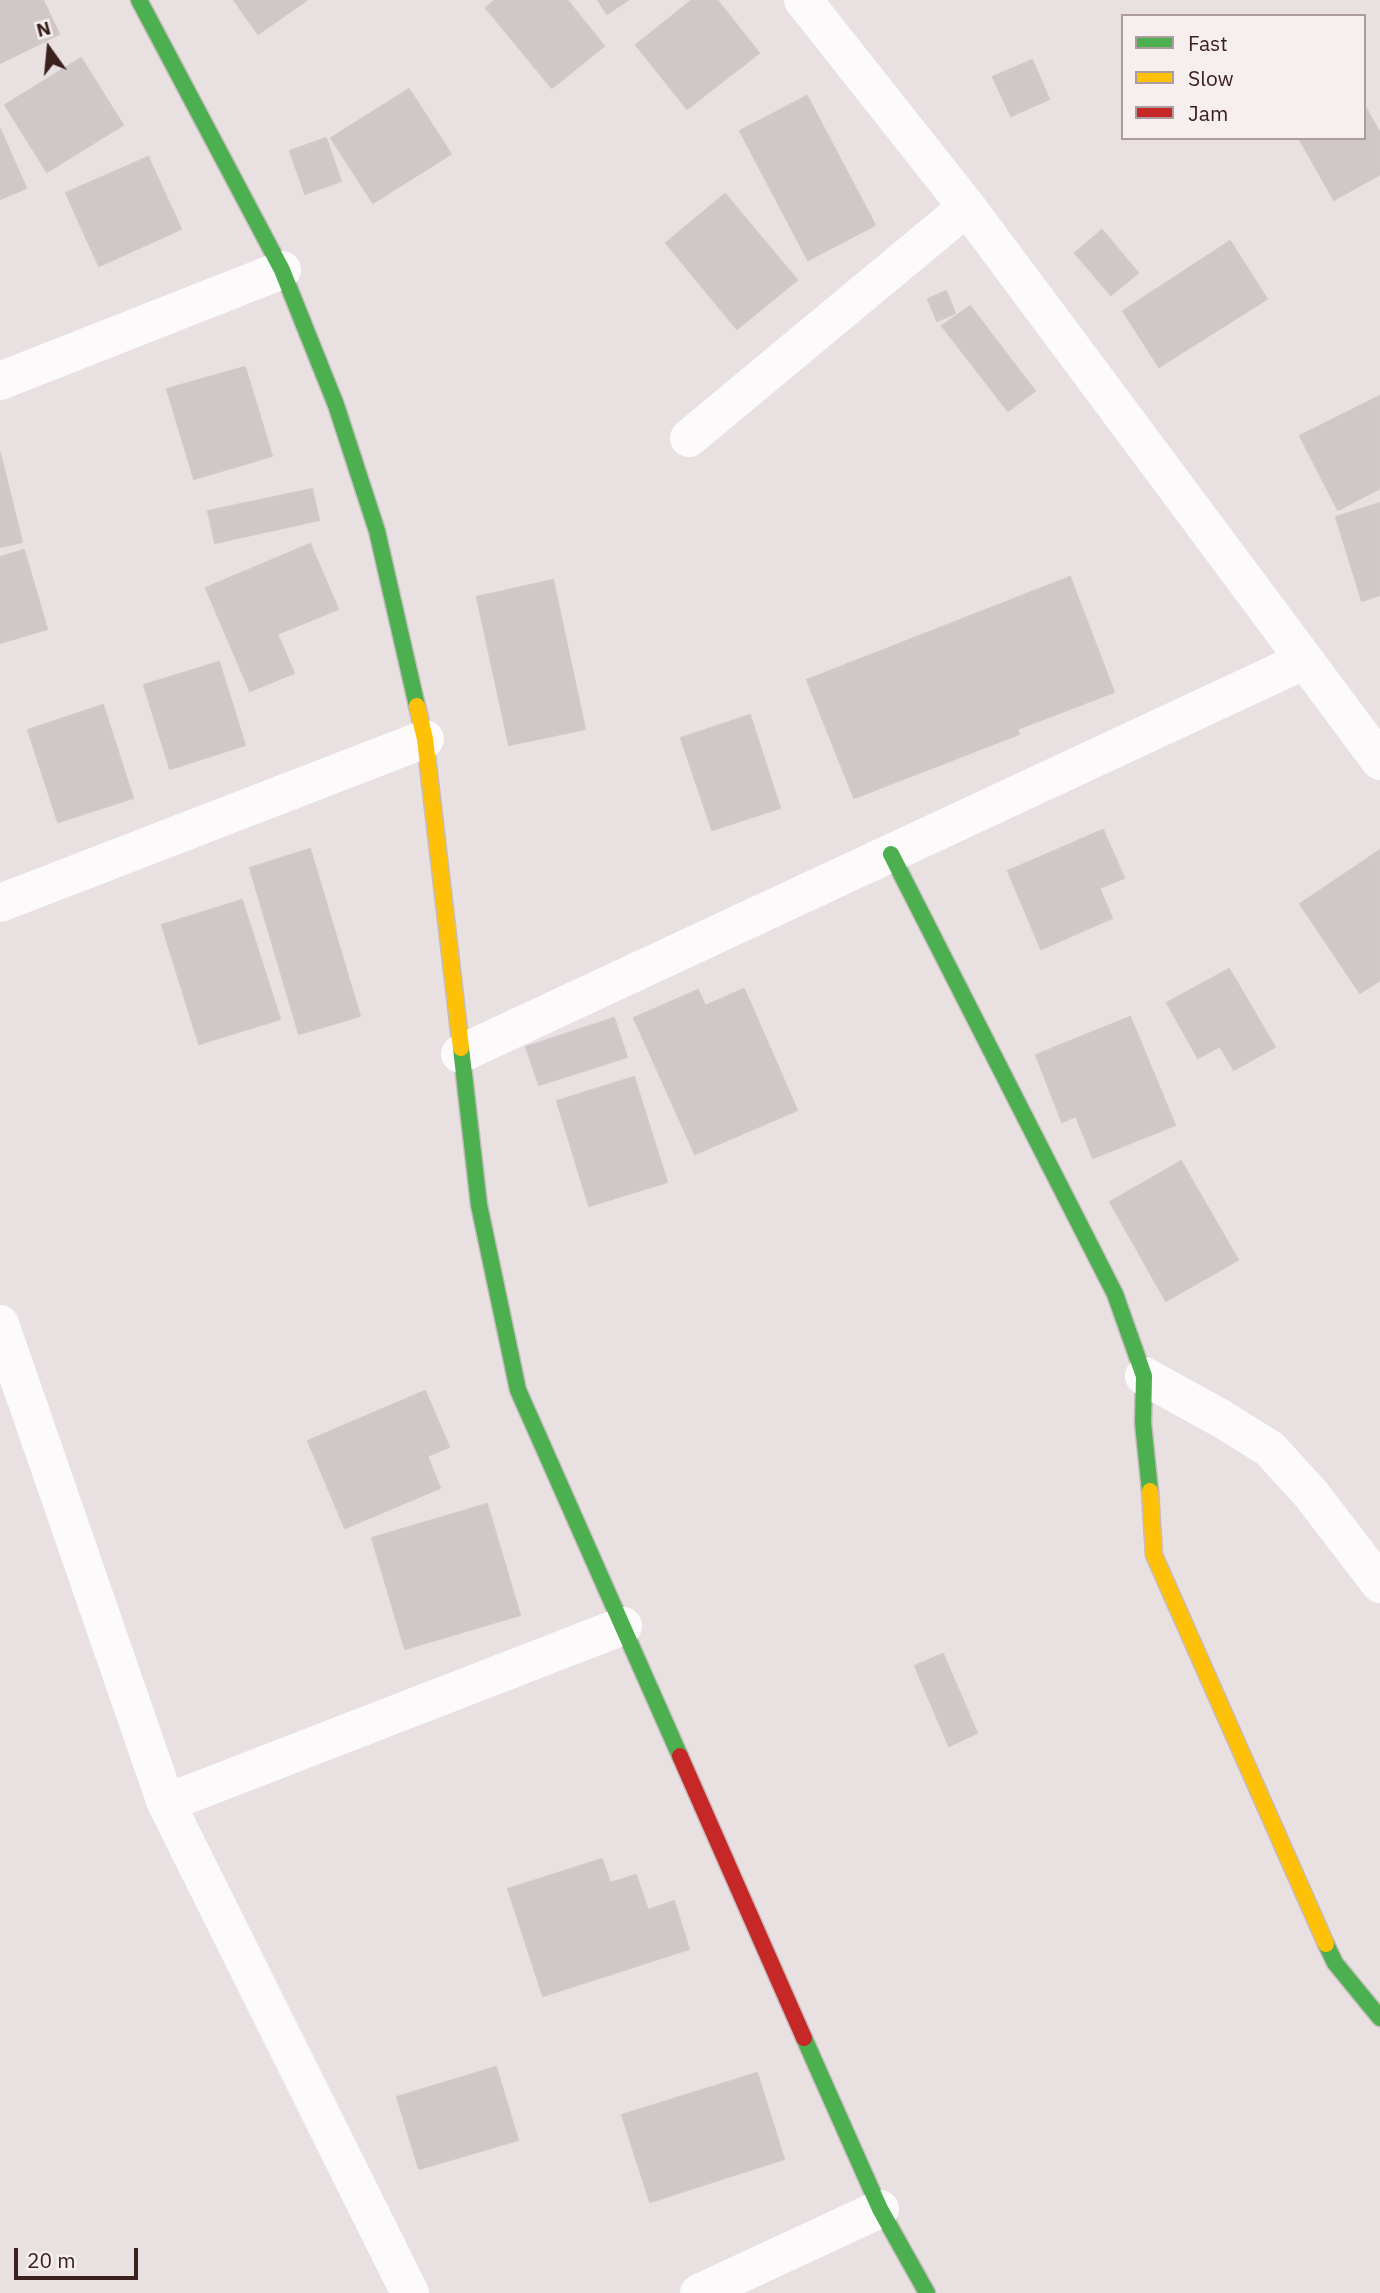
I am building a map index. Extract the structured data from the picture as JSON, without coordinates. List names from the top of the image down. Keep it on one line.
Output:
{"legend":["Fast","Slow","Jam"],"scale_bar":"20 m","north":"top"}
